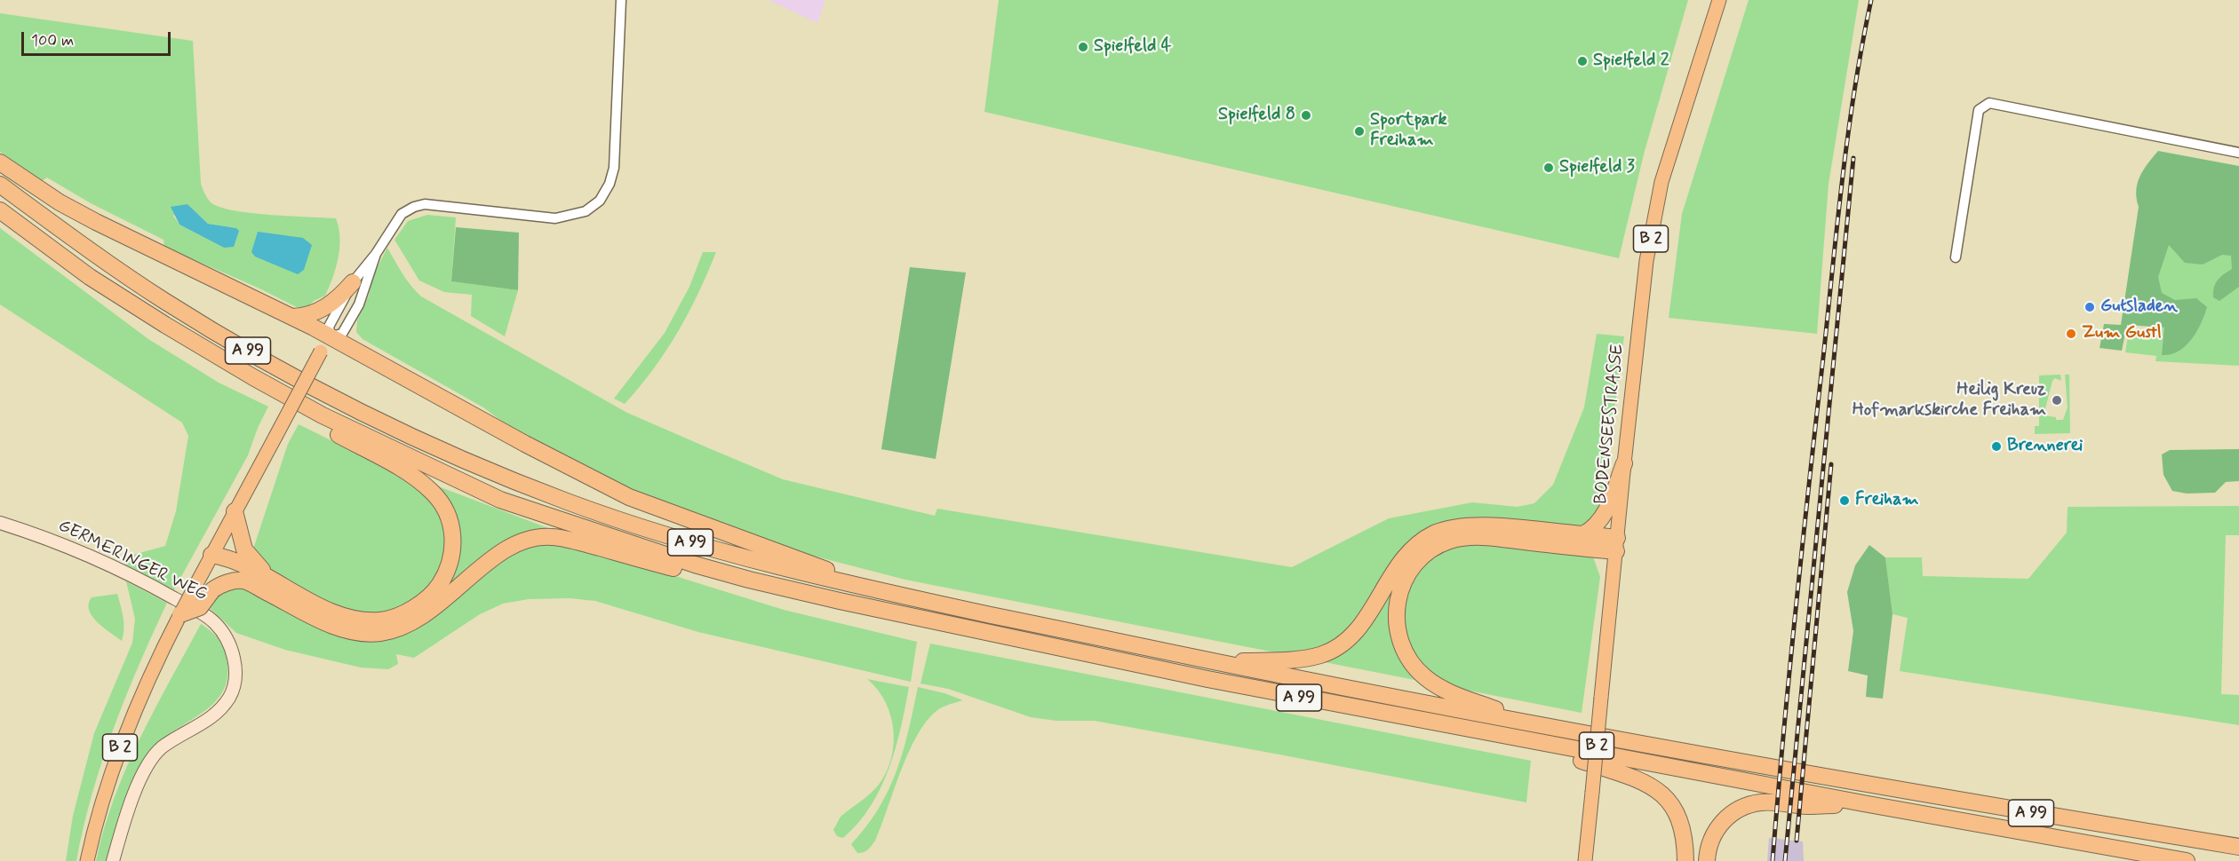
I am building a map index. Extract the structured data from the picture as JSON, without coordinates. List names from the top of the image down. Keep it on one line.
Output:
{"streets":{"highway":["A 99"],"main road":["B 2","BODENSEESTRASSE"],"street":["GERMERINGER WEG"]},"places":["Spielfeld 4","Spielfeld 2","Spielfeld 8","Sportpark Freiham","Spielfeld 3","Gutsladen","Zum Gustl","Heilig Kreuz Hofmarkskirche Freiham","Brennerei","Freiham"],"scale_bar":"100 m"}
